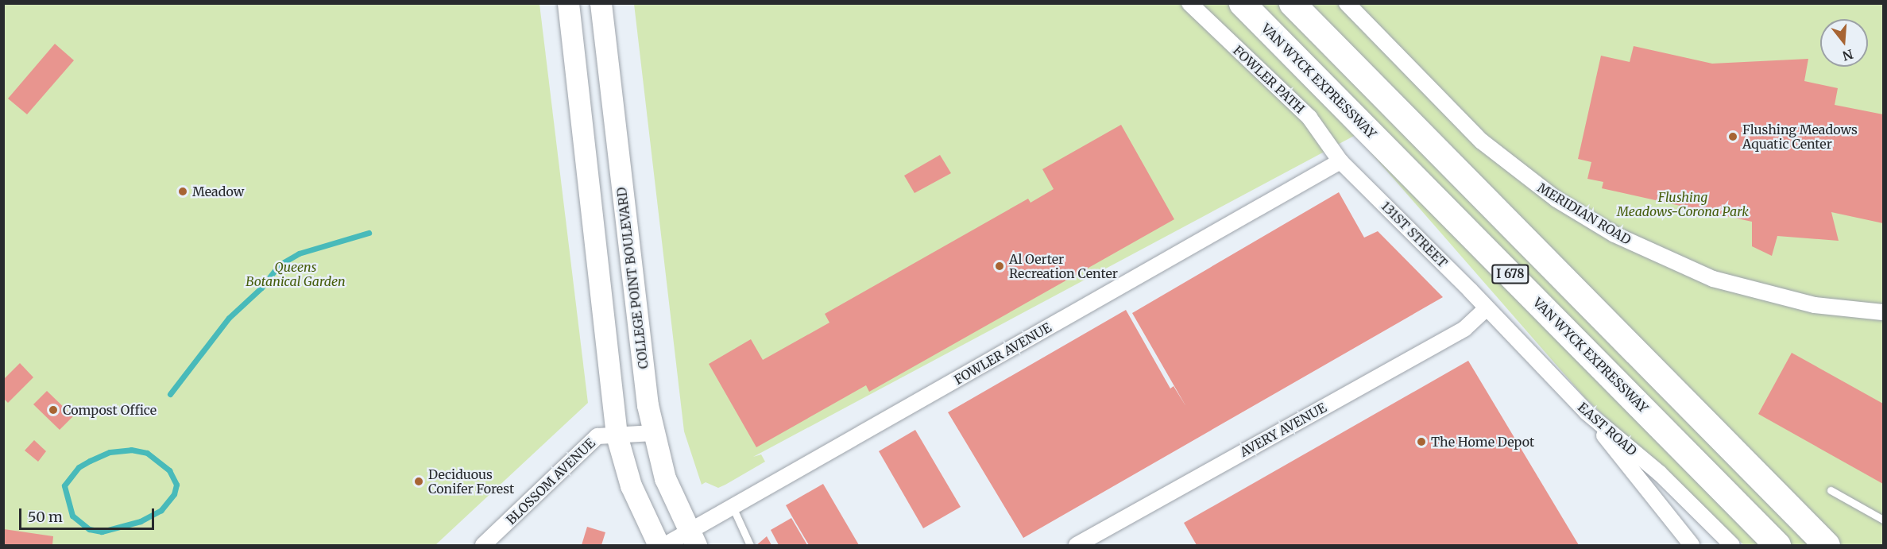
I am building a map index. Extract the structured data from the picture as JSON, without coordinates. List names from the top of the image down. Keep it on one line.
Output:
{"streets":{"highway":["VAN WYCK EXPRESSWAY","I 678"],"main road":["COLLEGE POINT BOULEVARD"],"street":["FOWLER PATH","MERIDIAN ROAD","131ST STREET","FOWLER AVENUE","EAST ROAD","AVERY AVENUE","BLOSSOM AVENUE"]},"crossings":[["FOWLER PATH","131ST STREET"],["FOWLER PATH","FOWLER AVENUE"],["131ST STREET","FOWLER AVENUE"],["131ST STREET","EAST ROAD"],["131ST STREET","AVERY AVENUE"],["COLLEGE POINT BOULEVARD","FOWLER AVENUE"],["COLLEGE POINT BOULEVARD","BLOSSOM AVENUE"],["EAST ROAD","AVERY AVENUE"]],"parks":["Flushing Meadows-Corona Park","Queens Botanical Garden"],"places":["Flushing Meadows Aquatic Center","Meadow","Al Oerter Recreation Center","Compost Office","The Home Depot","Deciduous Conifer Forest"],"scale_bar":"50 m","north":"bottom"}
